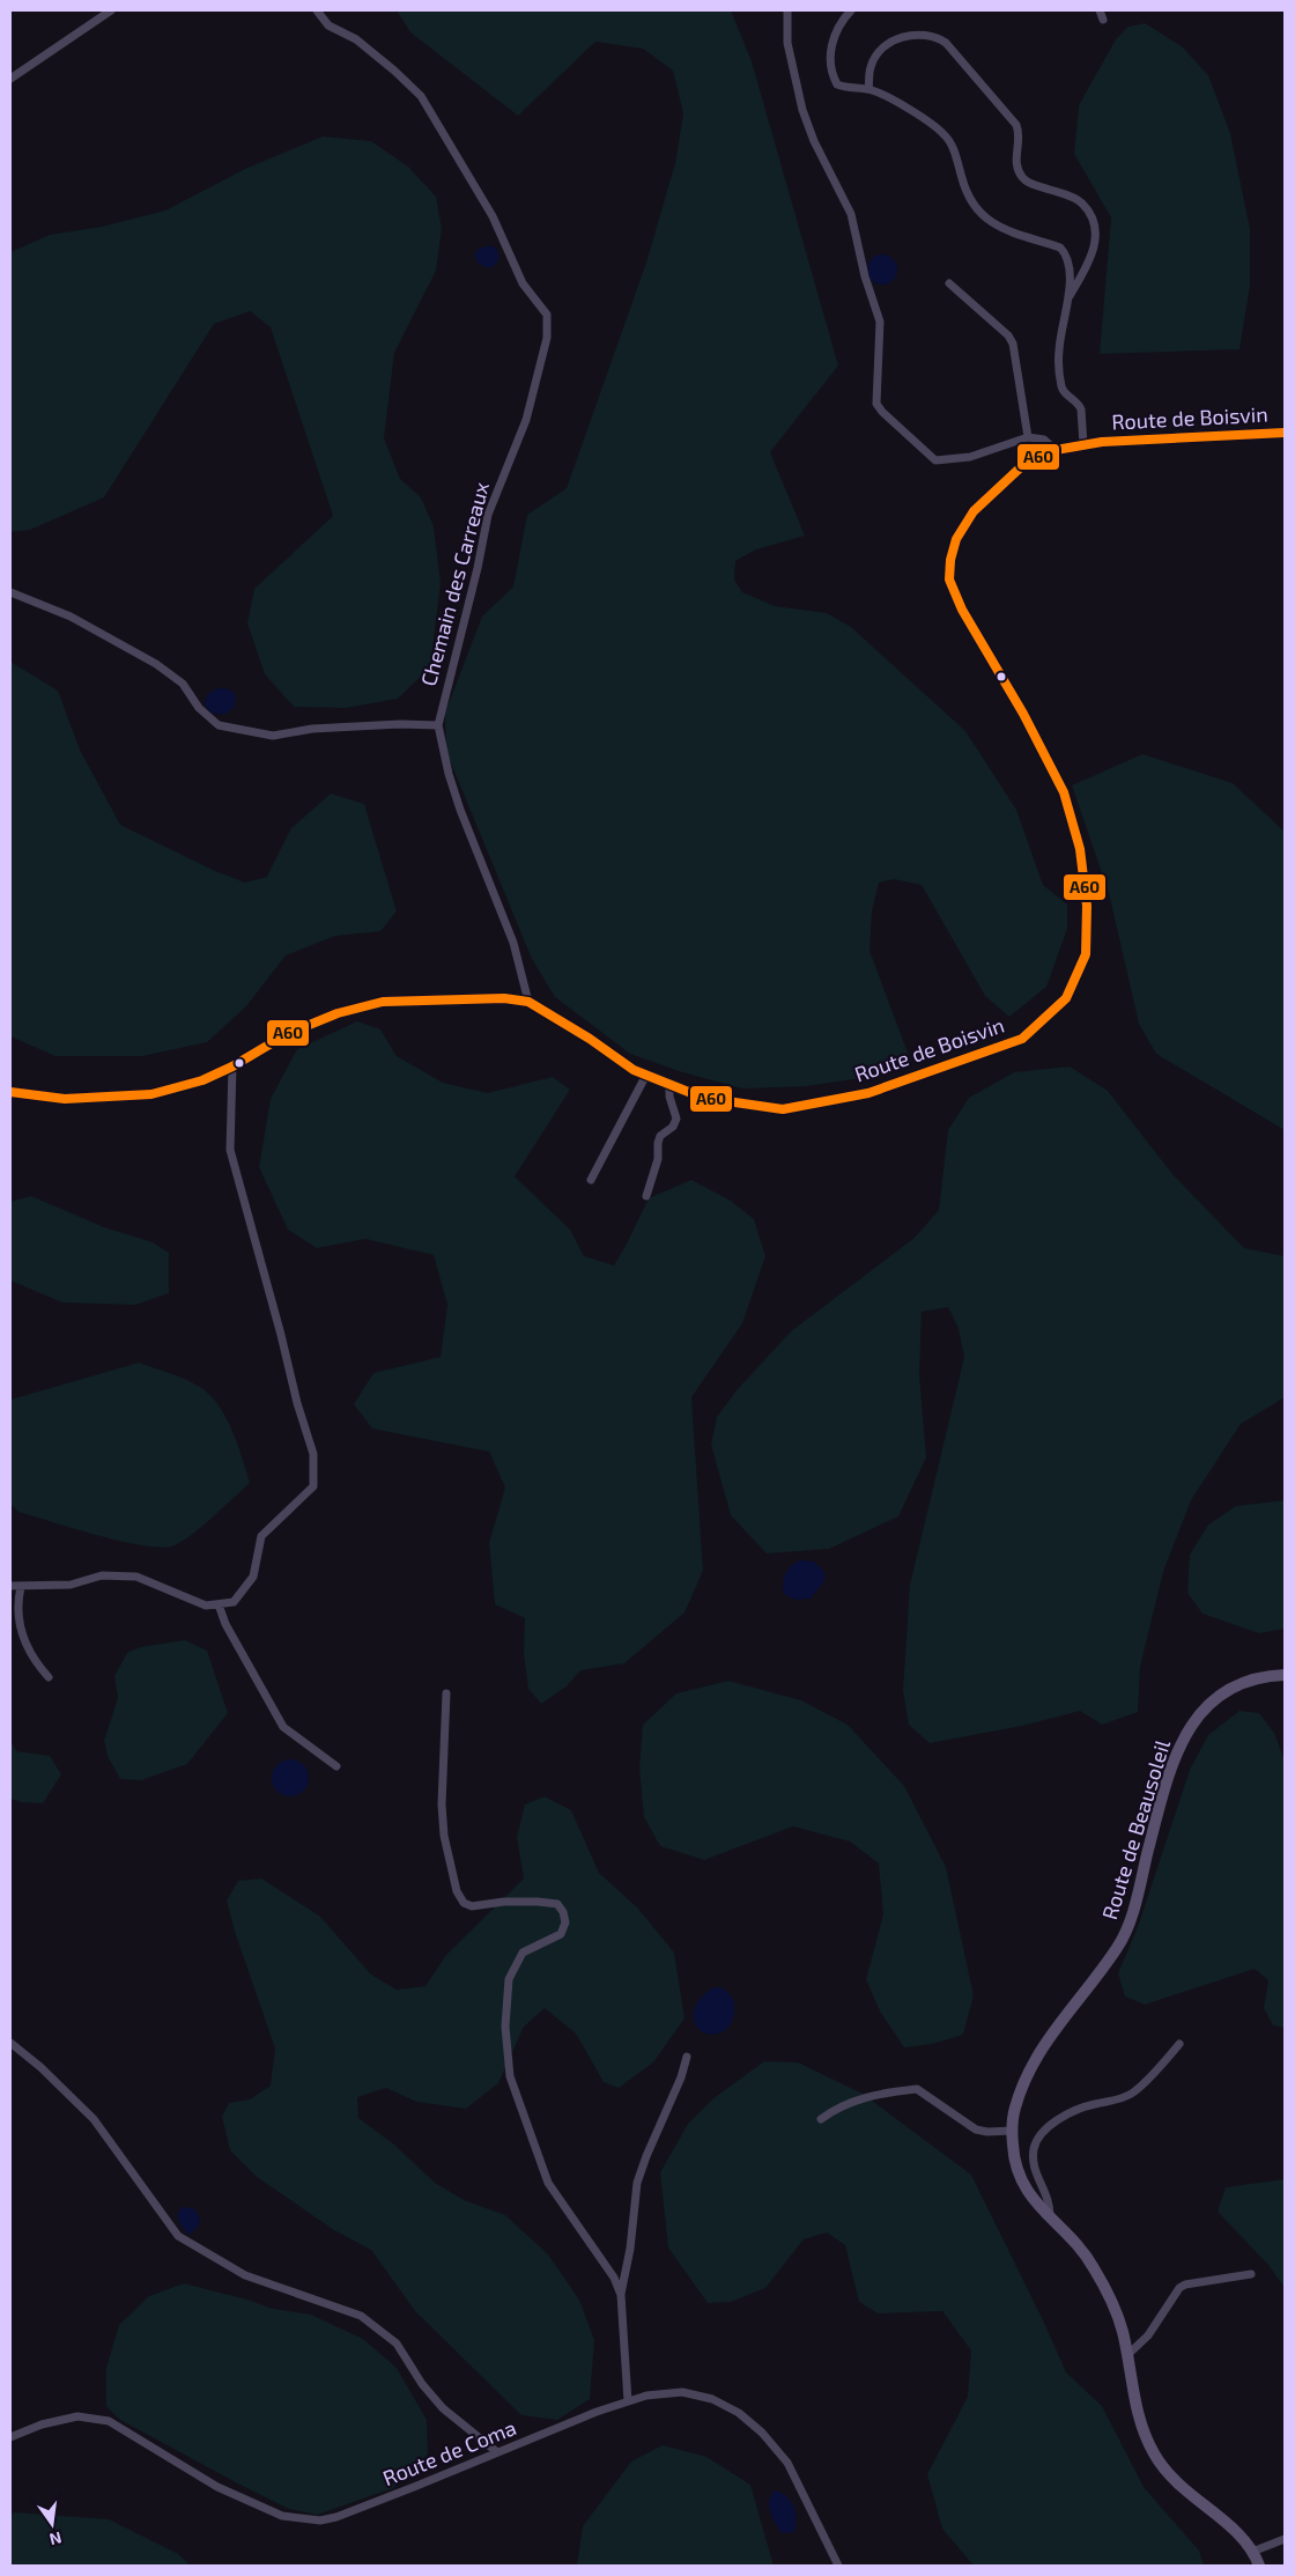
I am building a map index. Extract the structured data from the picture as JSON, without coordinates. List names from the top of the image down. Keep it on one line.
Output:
{"streets":{"main road":["Route de Boisvin","Route de Beausoleil"],"street":["Chemain des Carreaux","Route de Coma"]},"crossings":[["Route de Boisvin","Chemain des Carreaux"]],"lines":["transit line A60"],"north":"bottom"}
